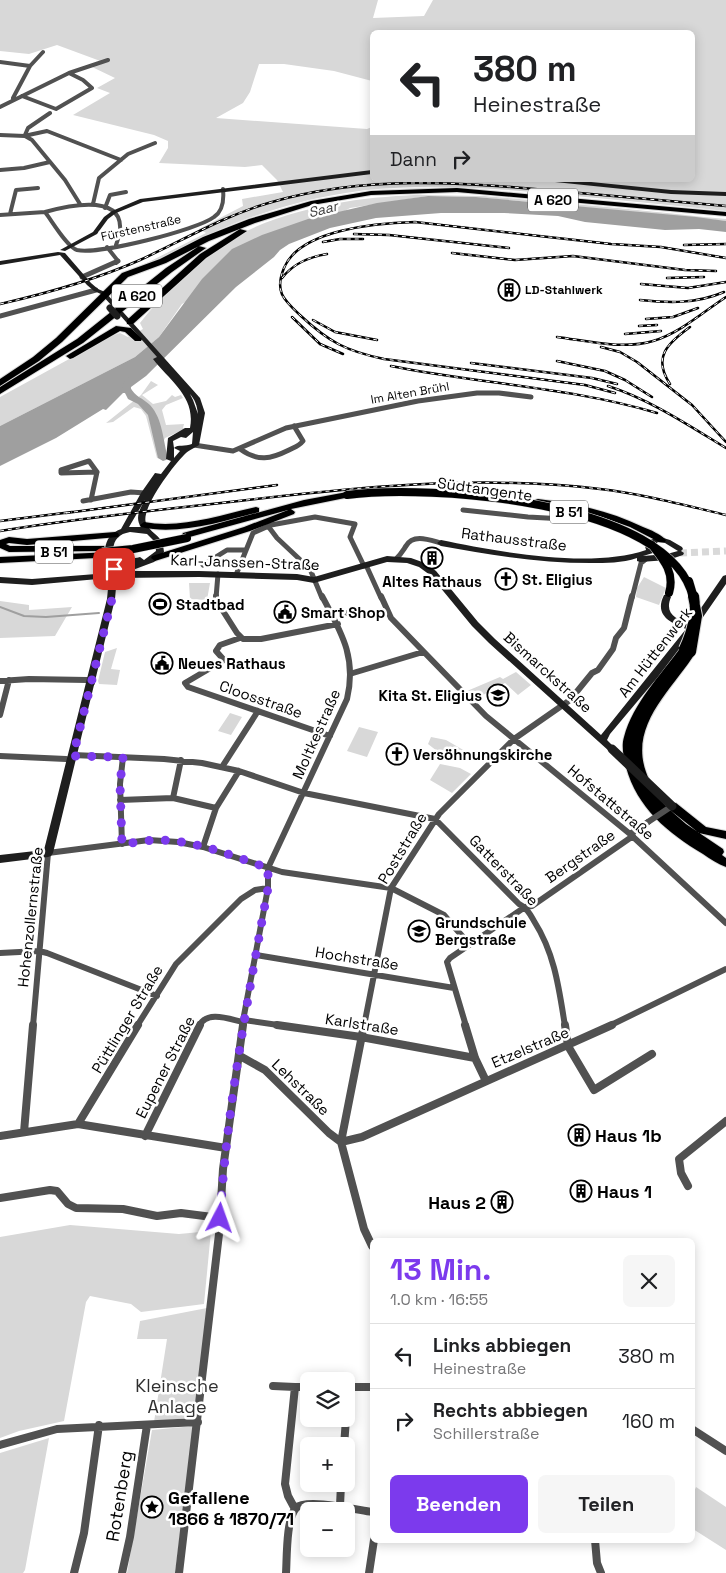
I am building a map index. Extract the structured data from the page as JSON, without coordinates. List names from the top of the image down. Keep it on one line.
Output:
{"streets":{"highway":["A 620"],"main road":["Südtangente","B 51","Rathausstraße","Karl-Janssen-Straße","Am Hüttenwerk","Bismarckstraße","Hohenzollernstraße"],"street":["Fürstenstraße","Im Alten Brühl","Cloosstraße","Moltkestraße","Hofstattstraße","Poststraße","Bergstraße","Gatterstraße","Hochstraße","Püttlinger Straße","Karlstraße","Etzelstraße","Eupener Straße","Lehstraße","Rotenberg"]},"crossings":[["Südtangente","Rathausstraße"],["Rathausstraße","Karl-Janssen-Straße"],["Rathausstraße","Bismarckstraße"],["Rathausstraße","Poststraße"],["Karl-Janssen-Straße","Bismarckstraße"],["Karl-Janssen-Straße","Hofstattstraße"],["Karl-Janssen-Straße","Hohenzollernstraße"],["Am Hüttenwerk","Bismarckstraße"],["Bismarckstraße","Poststraße"],["Bismarckstraße","Bergstraße"],["Cloosstraße","Moltkestraße"],["Hofstattstraße","Poststraße"],["Hofstattstraße","Bergstraße"],["Poststraße","Gatterstraße"],["Poststraße","Hochstraße"],["Poststraße","Karlstraße"],["Poststraße","Etzelstraße"],["Poststraße","Lehstraße"],["Bergstraße","Gatterstraße"],["Bergstraße","Hochstraße"],["Gatterstraße","Etzelstraße"],["Karlstraße","Eupener Straße"],["Etzelstraße","Lehstraße"]],"water":["Saar"],"parks":["Kleinsche Anlage"],"places":{"building":["LD-Stahlwerk","Altes Rathaus","Haus 1b","Haus 1","Haus 2"],"church":["St. Eligius","Versöhnungskirche"],"sports":["Stadtbad"],"public building":["Smart Shop","Neues Rathaus"],"school or university":["Kita St. Eligius","Grundschule Bergstraße"],"place":["Gefallene 1866 & 1870/71"]},"page":{"turn":["380 m","Heinestraße"],"then":"Dann","heading":["13 Min.","1.0 km · 16:55"],"list":[{"name":"Links abbiegen","note":"Heinestraße","value":"380 m"},{"name":"Rechts abbiegen","note":"Schillerstraße","value":"160 m"}],"map_buttons":["+","−"],"buttons":["Beenden","Teilen"]}}
